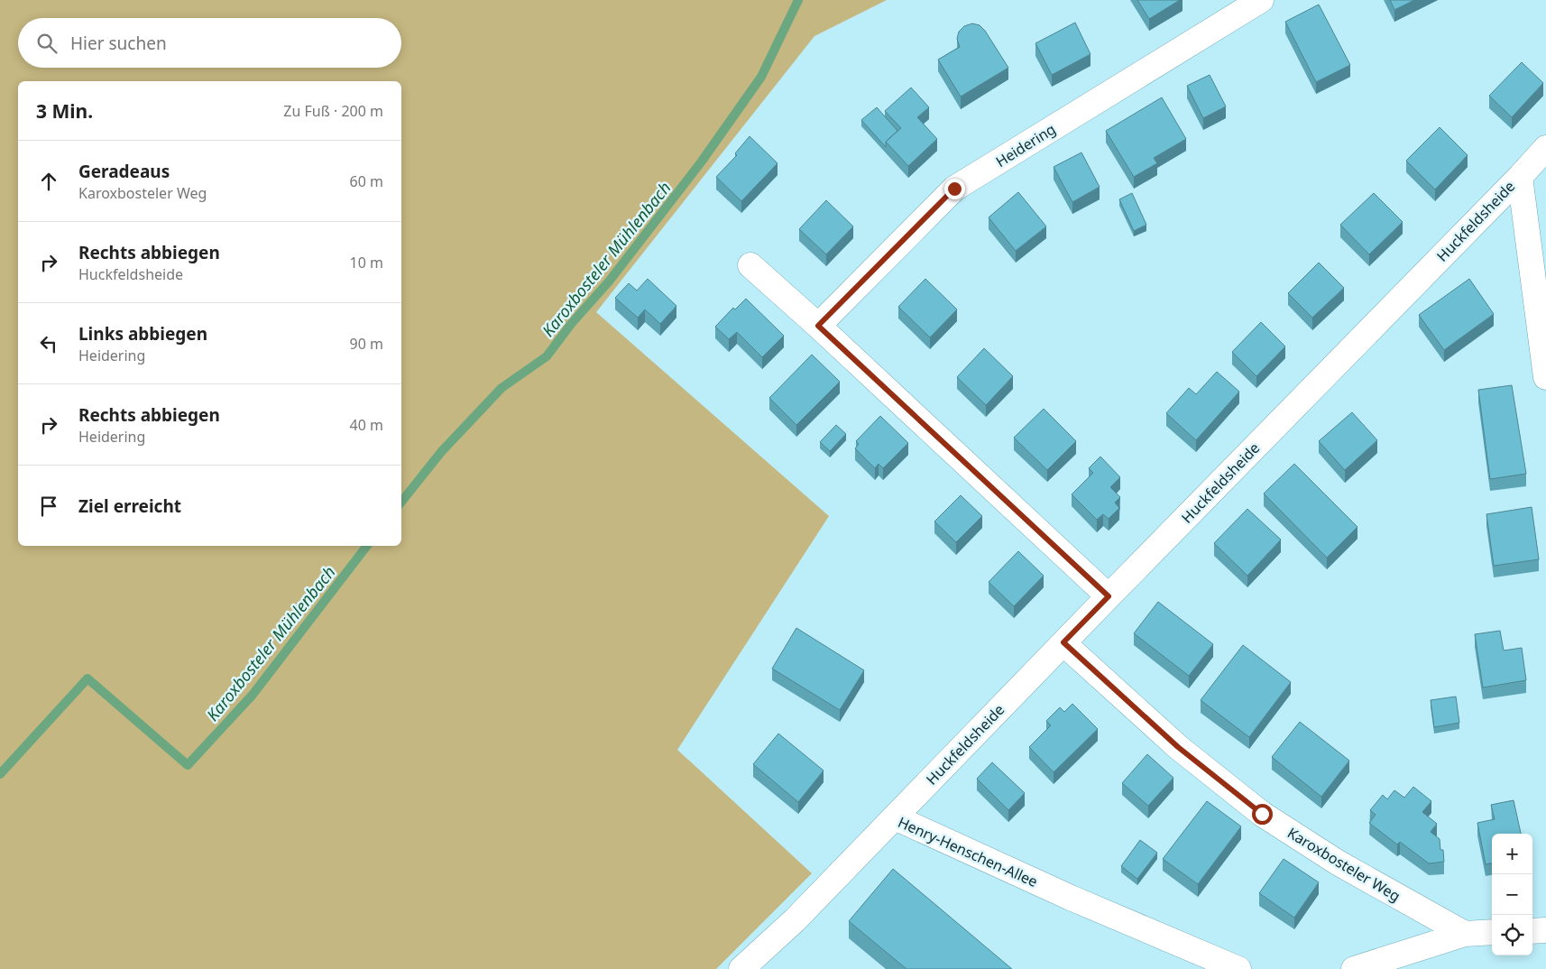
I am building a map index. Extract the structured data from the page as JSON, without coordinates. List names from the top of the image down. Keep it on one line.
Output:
{"streets":{"street":["Heidering","Huckfeldsheide","Henry-Henschen-Allee","Karoxbosteler Weg"]},"crossings":[["Huckfeldsheide","Henry-Henschen-Allee"],["Huckfeldsheide","Karoxbosteler Weg"]],"water":["Karoxbosteler Mühlenbach"],"page":{"search":"Hier suchen","heading":["3 Min.","Zu Fuß · 200 m"],"list":[["Geradeaus","Karoxbosteler Weg","60 m"],["Rechts abbiegen","Huckfeldsheide","10 m"],["Links abbiegen","Heidering","90 m"],["Rechts abbiegen","Heidering","40 m"],"Ziel erreicht"],"map_buttons":["+","−"]}}
